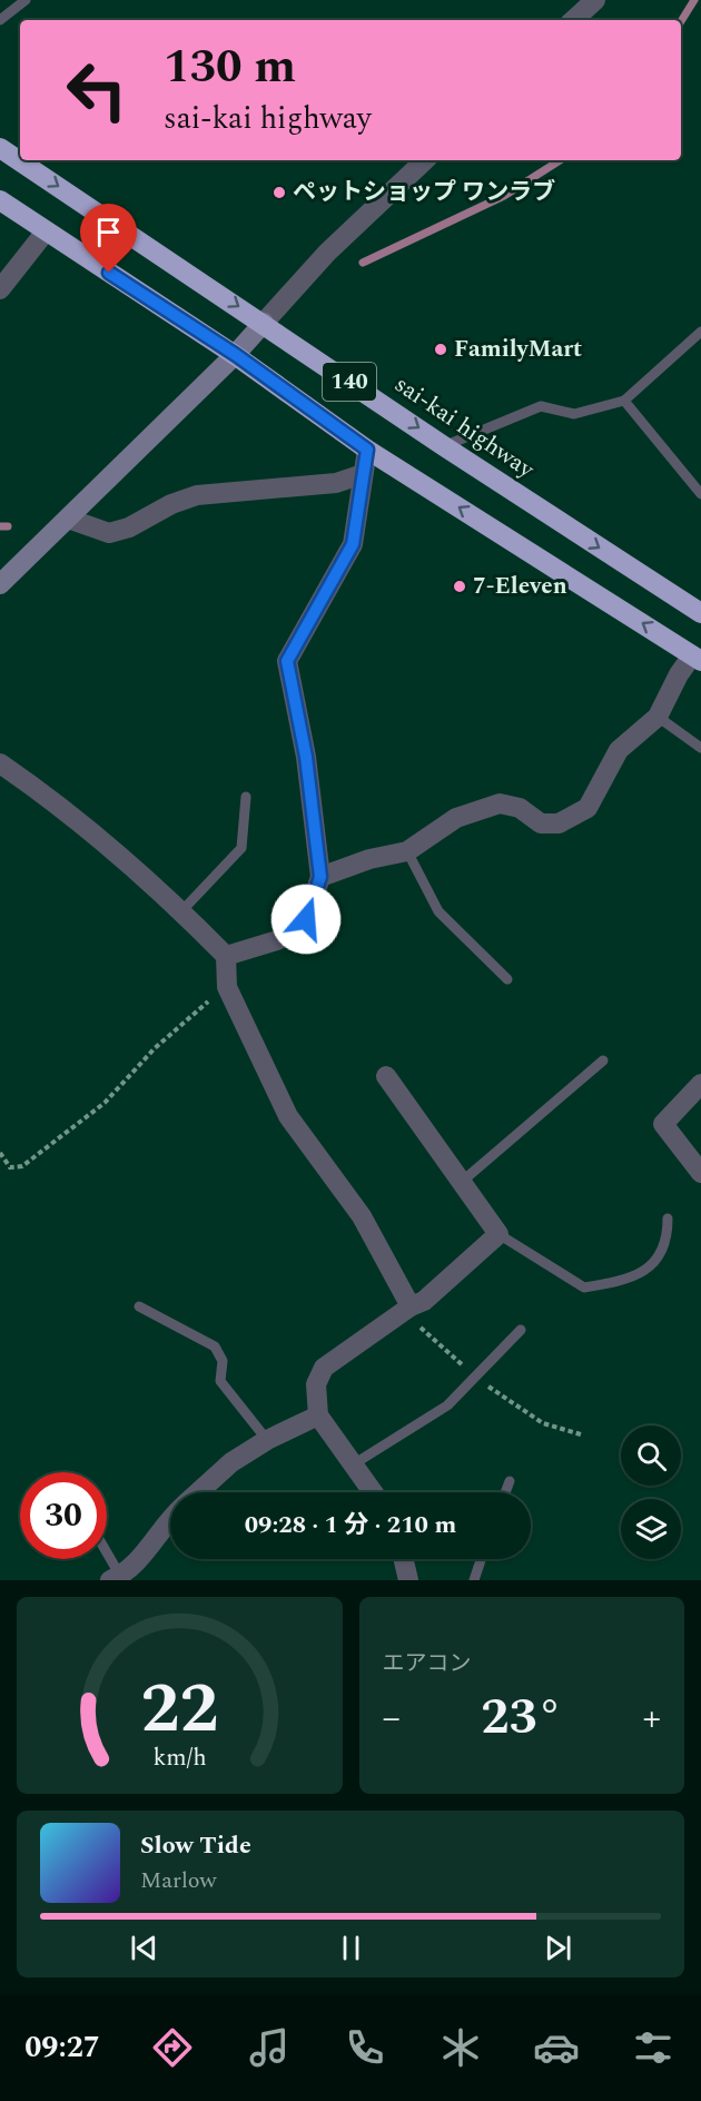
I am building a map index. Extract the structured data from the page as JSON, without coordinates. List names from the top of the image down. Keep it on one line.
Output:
{"streets":{"highway":["140","sai-kai highway"]},"places":["ペットショップ ワンラブ","FamilyMart","7-Eleven"],"page":{"turn":["130 m","sai-kai highway"],"limit":"30","trip":"09:28 · 1 分 · 210 m","tile":"エアコン","heat":["−","23°","+"],"song":["Slow Tide","Marlow"],"tabs":"09:27","gauge":["22","km/h"]}}
